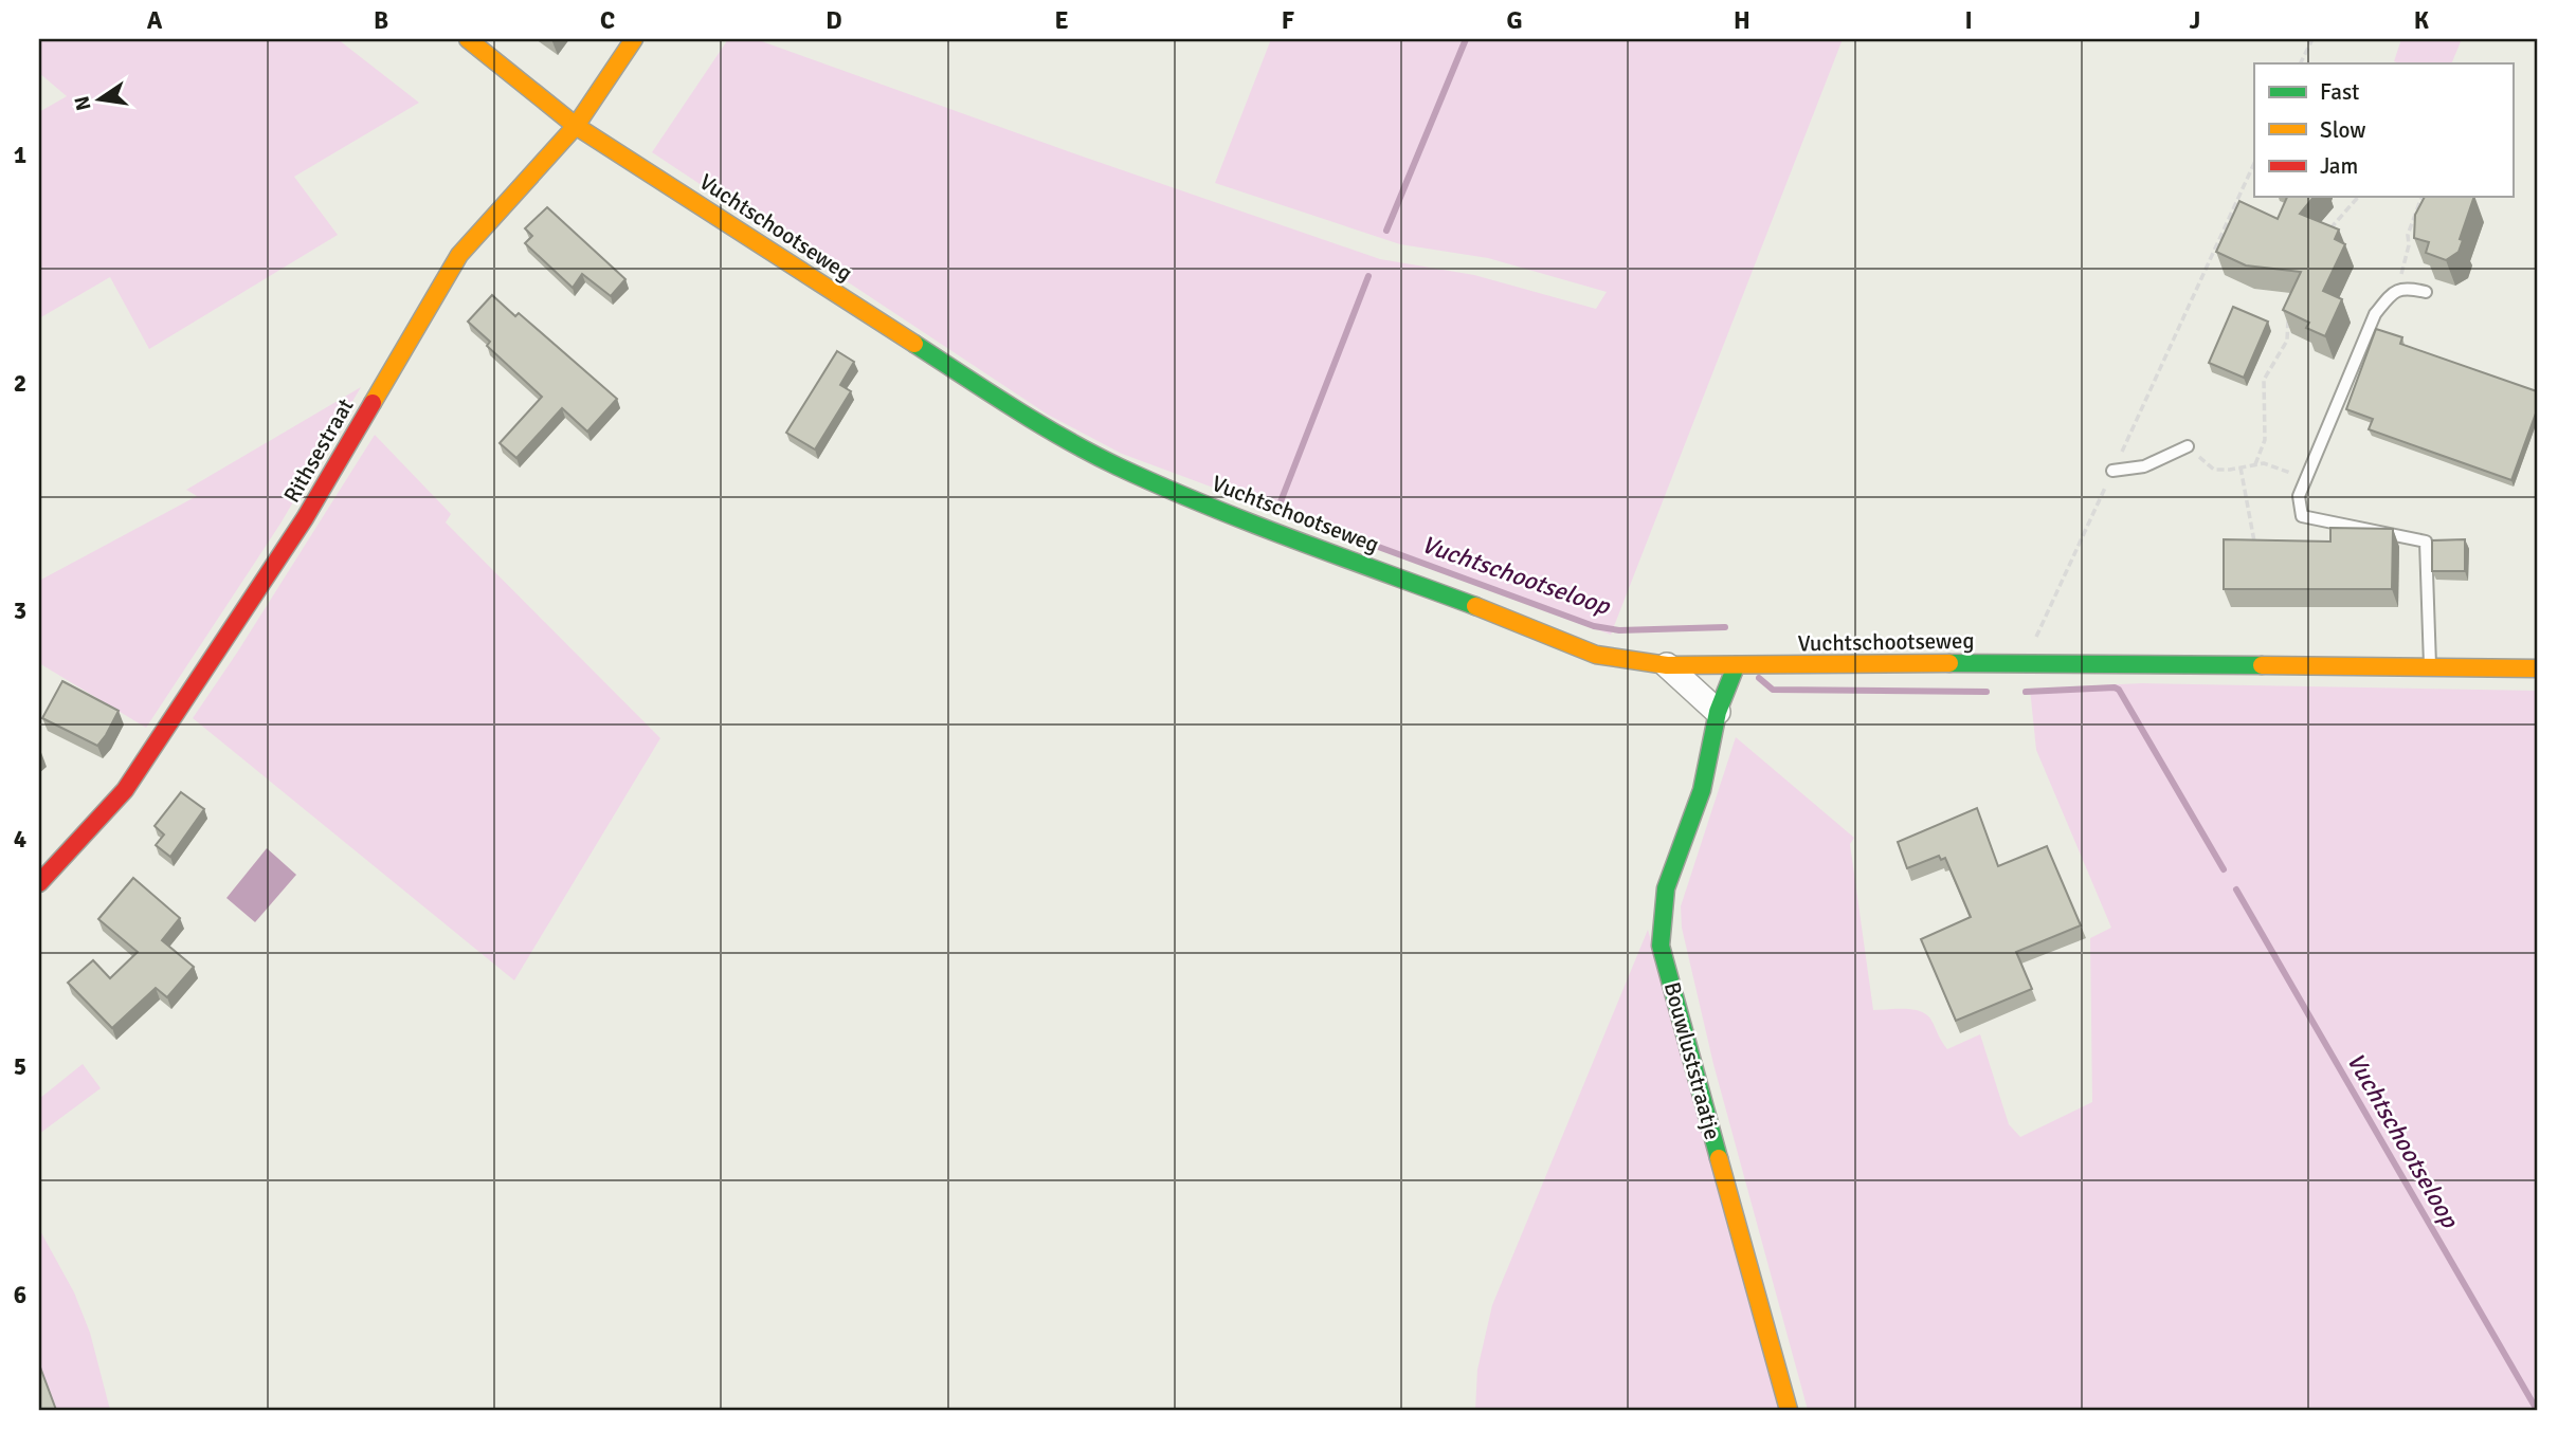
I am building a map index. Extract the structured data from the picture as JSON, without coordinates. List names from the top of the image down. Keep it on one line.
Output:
{"streets":{"street":["Vuchtschootseweg","Rithsestraat","Bouwluststraatje"]},"crossings":[["Vuchtschootseweg","Rithsestraat"],["Vuchtschootseweg","Bouwluststraatje"]],"water":["Vuchtschootseloop"],"legend":["Fast","Slow","Jam"],"north":"left","grid":{"columns":["A","B","C","D","E","F","G","H","I","J","K"],"rows":["1","2","3","4","5","6"]}}
